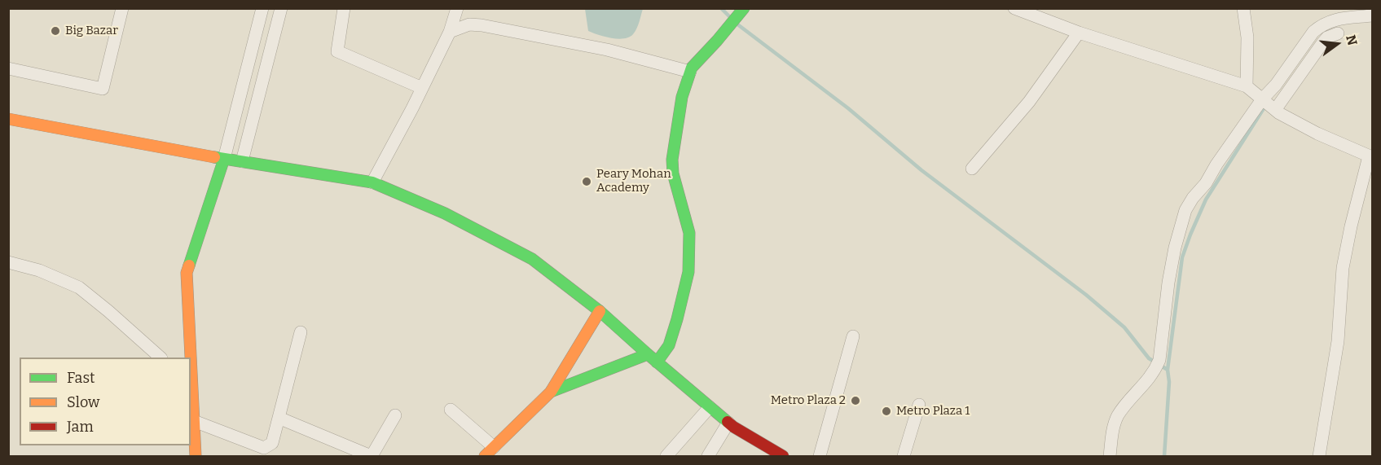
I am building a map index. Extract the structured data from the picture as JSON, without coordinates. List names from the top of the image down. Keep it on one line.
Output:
{"places":["Big Bazar","Peary Mohan Academy","Metro Plaza 2","Metro Plaza 1"],"legend":["Fast","Slow","Jam"],"north":"right"}
